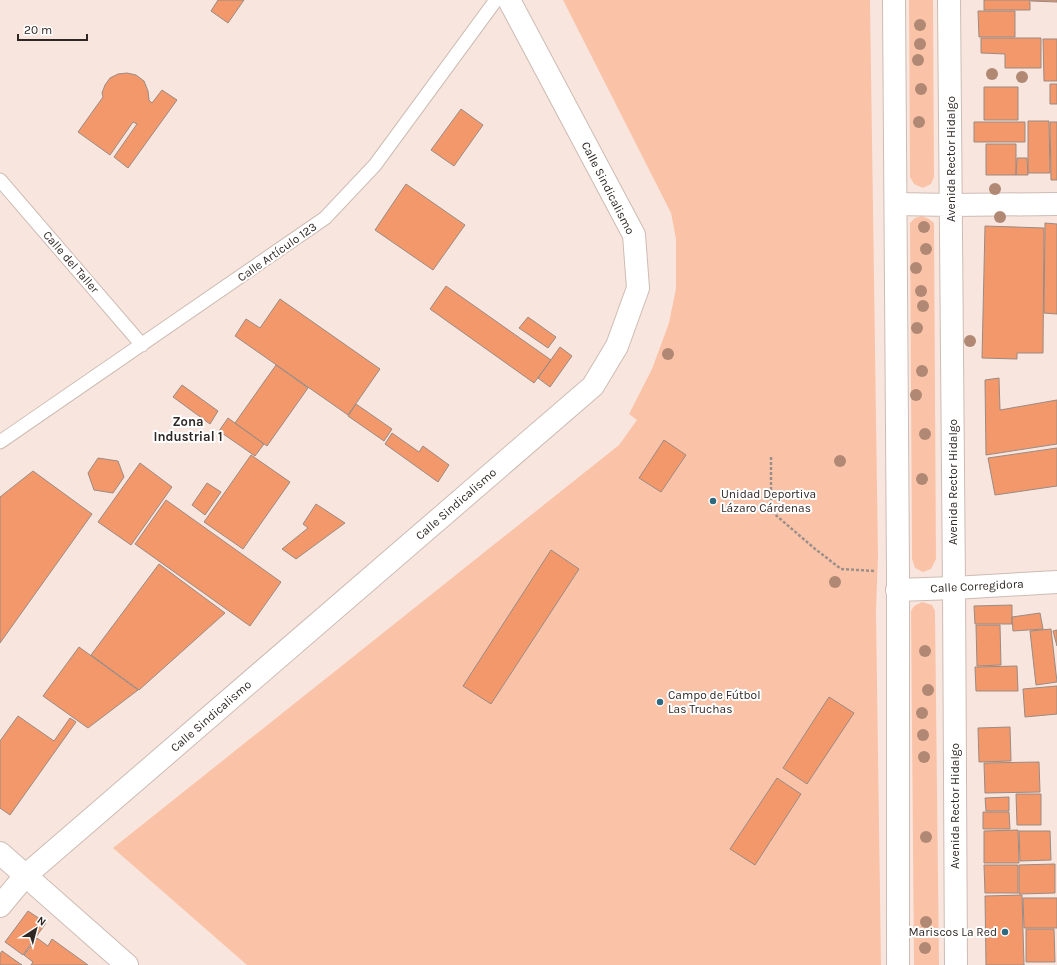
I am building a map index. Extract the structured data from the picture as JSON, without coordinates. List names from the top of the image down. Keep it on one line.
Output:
{"streets":{"street":["Avenida Rector Hidalgo","Calle Sindicalismo","Calle Corregidora"],"lane":["Calle Artículo 123","Calle del Taller"]},"crossings":[["Avenida Rector Hidalgo","Calle Corregidora"],["Calle Artículo 123","Calle del Taller"]],"districts":["Zona Industrial 1"],"places":["Unidad Deportiva Lázaro Cárdenas","Campo de Fútbol Las Truchas","Mariscos La Red"],"scale_bar":"20 m","north":"top right"}
